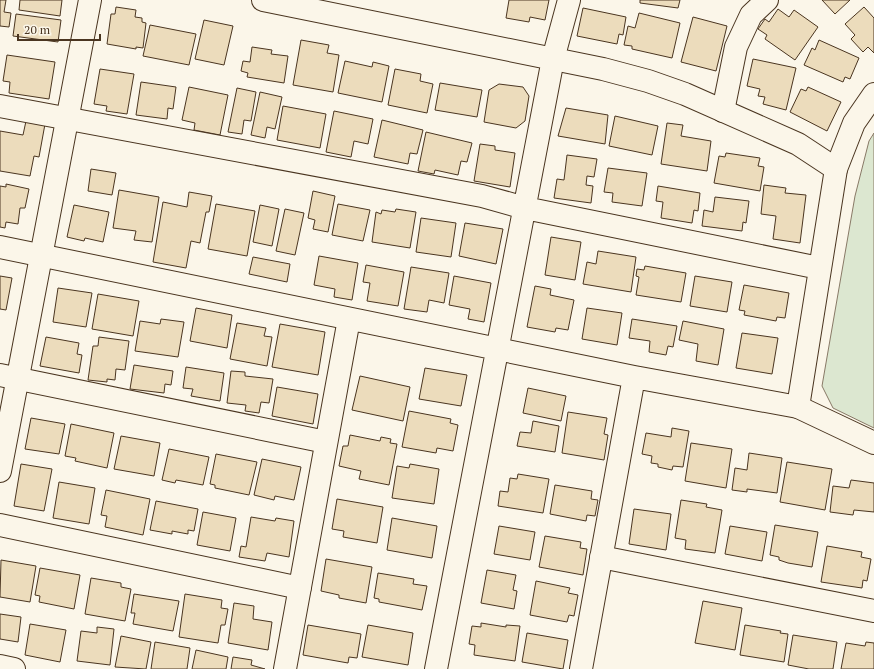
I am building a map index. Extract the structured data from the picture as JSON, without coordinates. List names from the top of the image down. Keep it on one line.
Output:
{"scale_bar":"20 m"}
